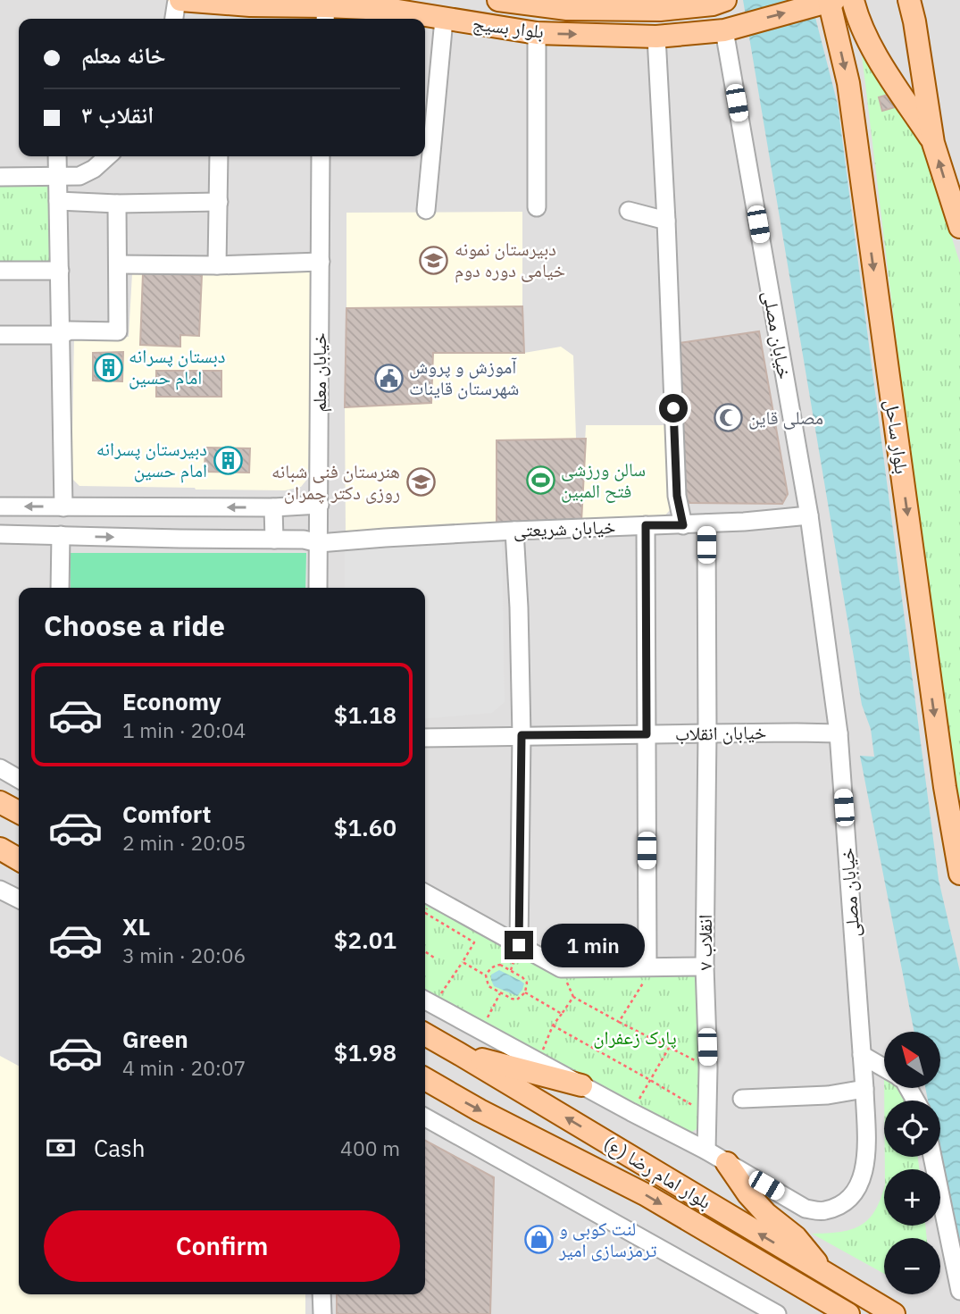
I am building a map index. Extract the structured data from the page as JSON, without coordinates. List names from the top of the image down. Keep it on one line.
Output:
{"streets":{"main road":["بلوار بسیج","بلوار ساحل","بلوار امام رضا (ع)"],"street":["خیابان مصلی","خیابان معلم","خیابان شریعتی","خیابان انقلاب","انقلاب ۷"]},"crossings":[["بلوار بسیج","خیابان مصلی"],["بلوار بسیج","بلوار ساحل"],["خیابان مصلی","خیابان شریعتی"],["خیابان مصلی","خیابان انقلاب"],["خیابان مصلی","انقلاب ۷"],["خیابان معلم","خیابان شریعتی"],["خیابان شریعتی","انقلاب ۷"],["خیابان انقلاب","انقلاب ۷"]],"parks":["پارک زعفران"],"places":{"school or university":["دبیرستان نمونه خیامی دوره دوم","هنرستان فنی شبانه روزی دکتر چمران"],"building":["دبستان پسرانه امام حسین","دبیرستان پسرانه امام حسین"],"public building":["آموزش و پروش شهرستان قاینات"],"mosque":["مصلی قاین"],"sports":["سالن ورزشی فتح المبین"],"shop":["لنت کوبی و ترمزسازی امیر"]},"north":"top left","page":{"banner":["خانه معلم","انقلاب ۳"],"heading":"Choose a ride","list":[{"name":"Economy","note":"1 min · 20:04","value":"$1.18"},{"name":"Comfort","note":"2 min · 20:05","value":"$1.60"},{"name":"XL","note":"3 min · 20:06","value":"$2.01"},{"name":"Green","note":"4 min · 20:07","value":"$1.98"}],"bubble":"1 min","map_buttons":["+","−"],"pay":["Cash","400 m"],"buttons":"Confirm"}}
